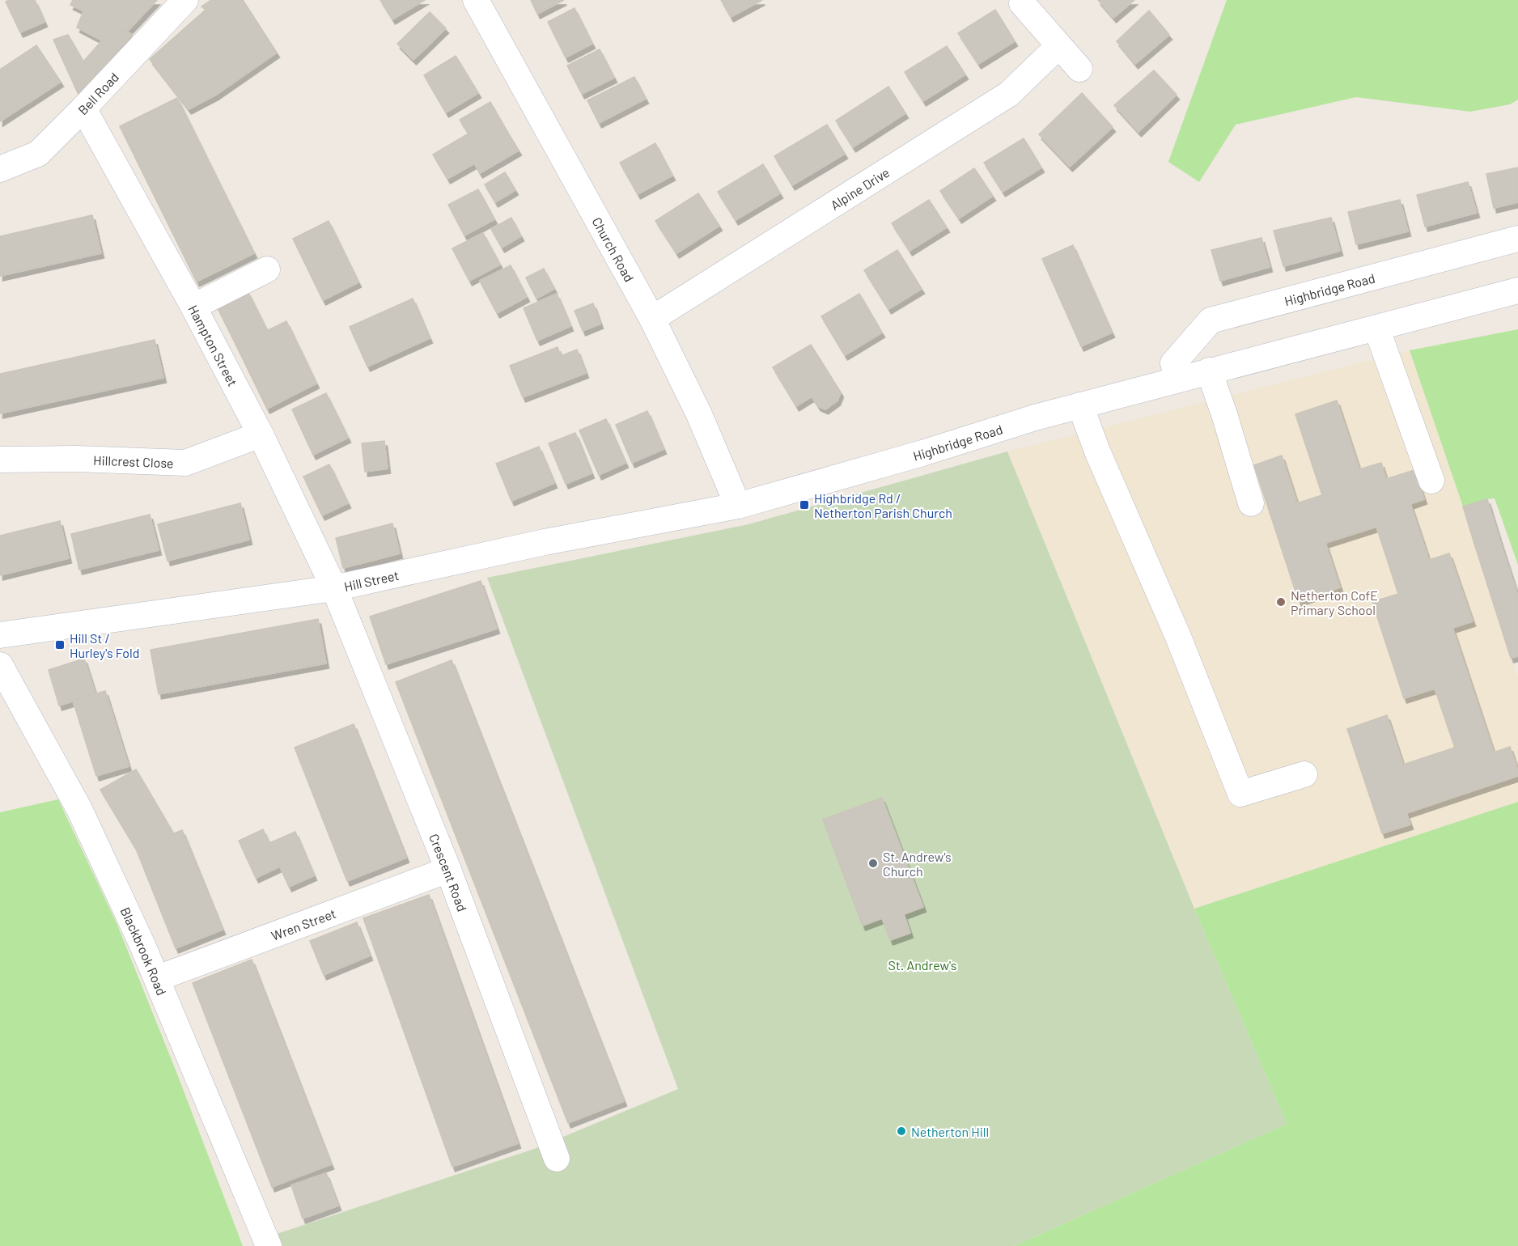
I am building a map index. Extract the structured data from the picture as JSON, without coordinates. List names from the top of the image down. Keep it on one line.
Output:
{"streets":{"street":["Bell Road","Alpine Drive","Church Road","Highbridge Road","Hampton Street","Hillcrest Close","Hill Street","Crescent Road","Wren Street","Blackbrook Road"]},"crossings":[["Bell Road","Hampton Street"],["Alpine Drive","Church Road"],["Church Road","Highbridge Road"],["Church Road","Hill Street"],["Highbridge Road","Hill Street"],["Hampton Street","Hillcrest Close"],["Hampton Street","Hill Street"],["Hampton Street","Crescent Road"],["Hill Street","Crescent Road"],["Crescent Road","Wren Street"],["Wren Street","Blackbrook Road"]],"parks":["St. Andrew's"],"places":{"transit":["Highbridge Rd / Netherton Parish Church","Hill St / Hurley's Fold"],"other":["Netherton CofE Primary School","St. Andrew's Church","Netherton Hill"]}}
